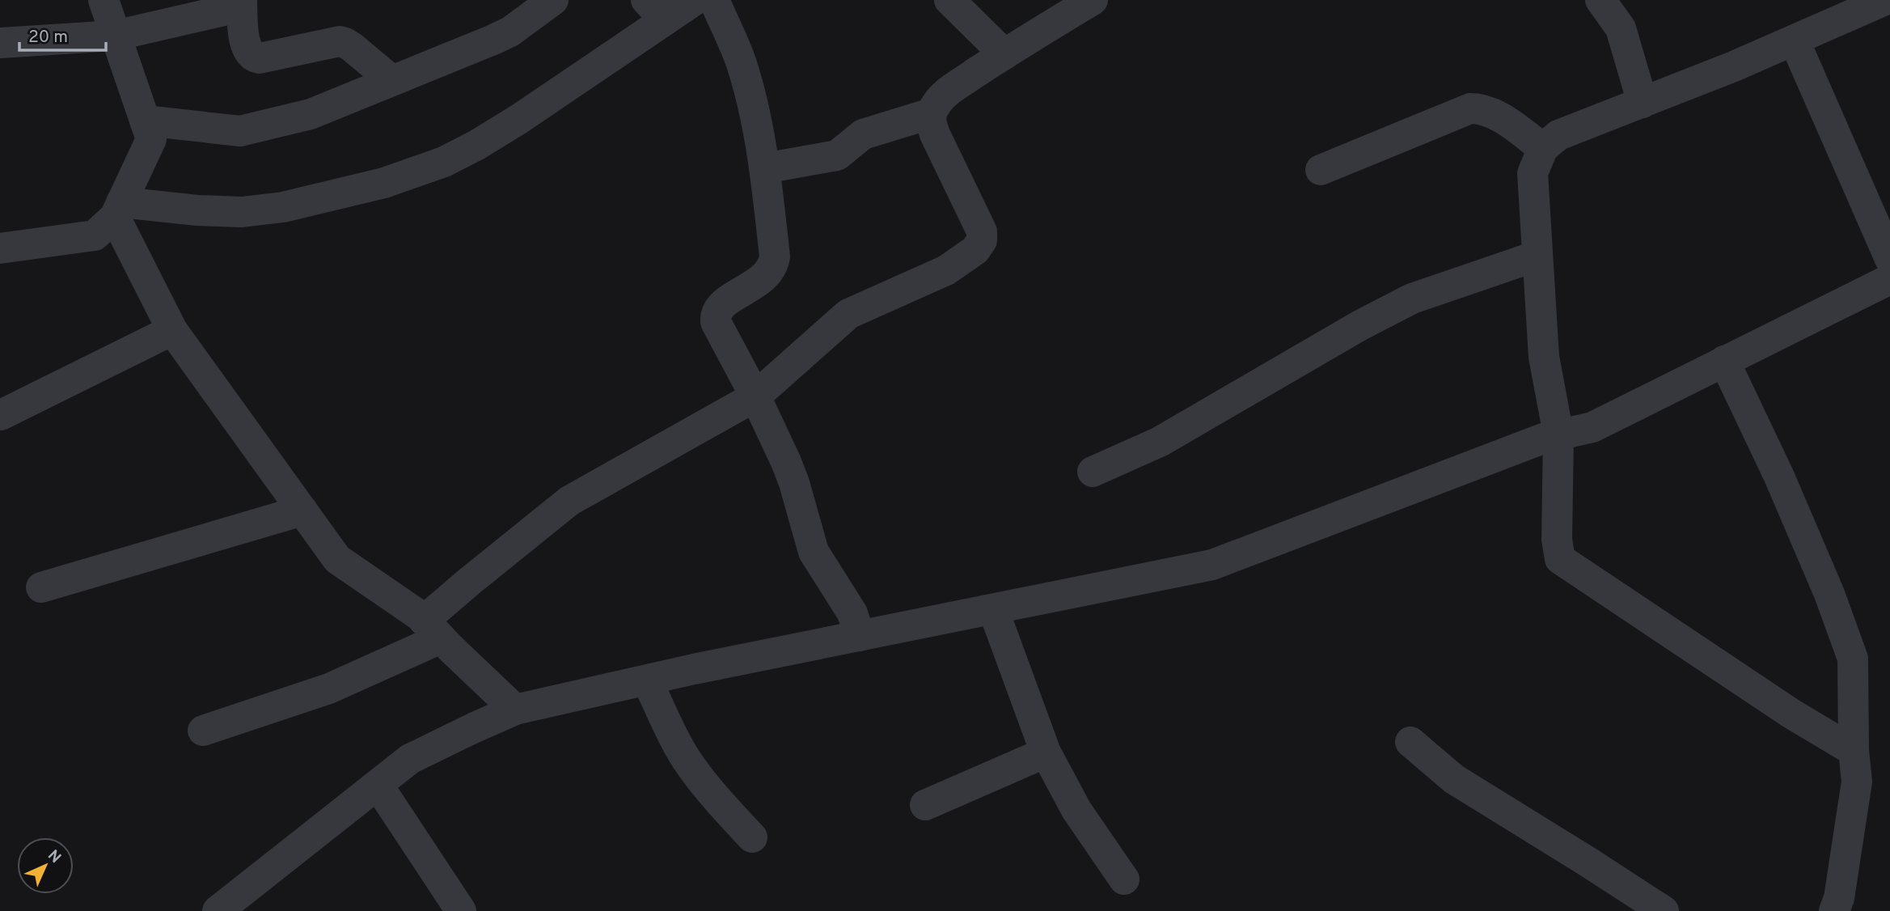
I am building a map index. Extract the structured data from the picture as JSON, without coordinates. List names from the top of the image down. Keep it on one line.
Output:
{"scale_bar":"20 m","north":"top right"}
